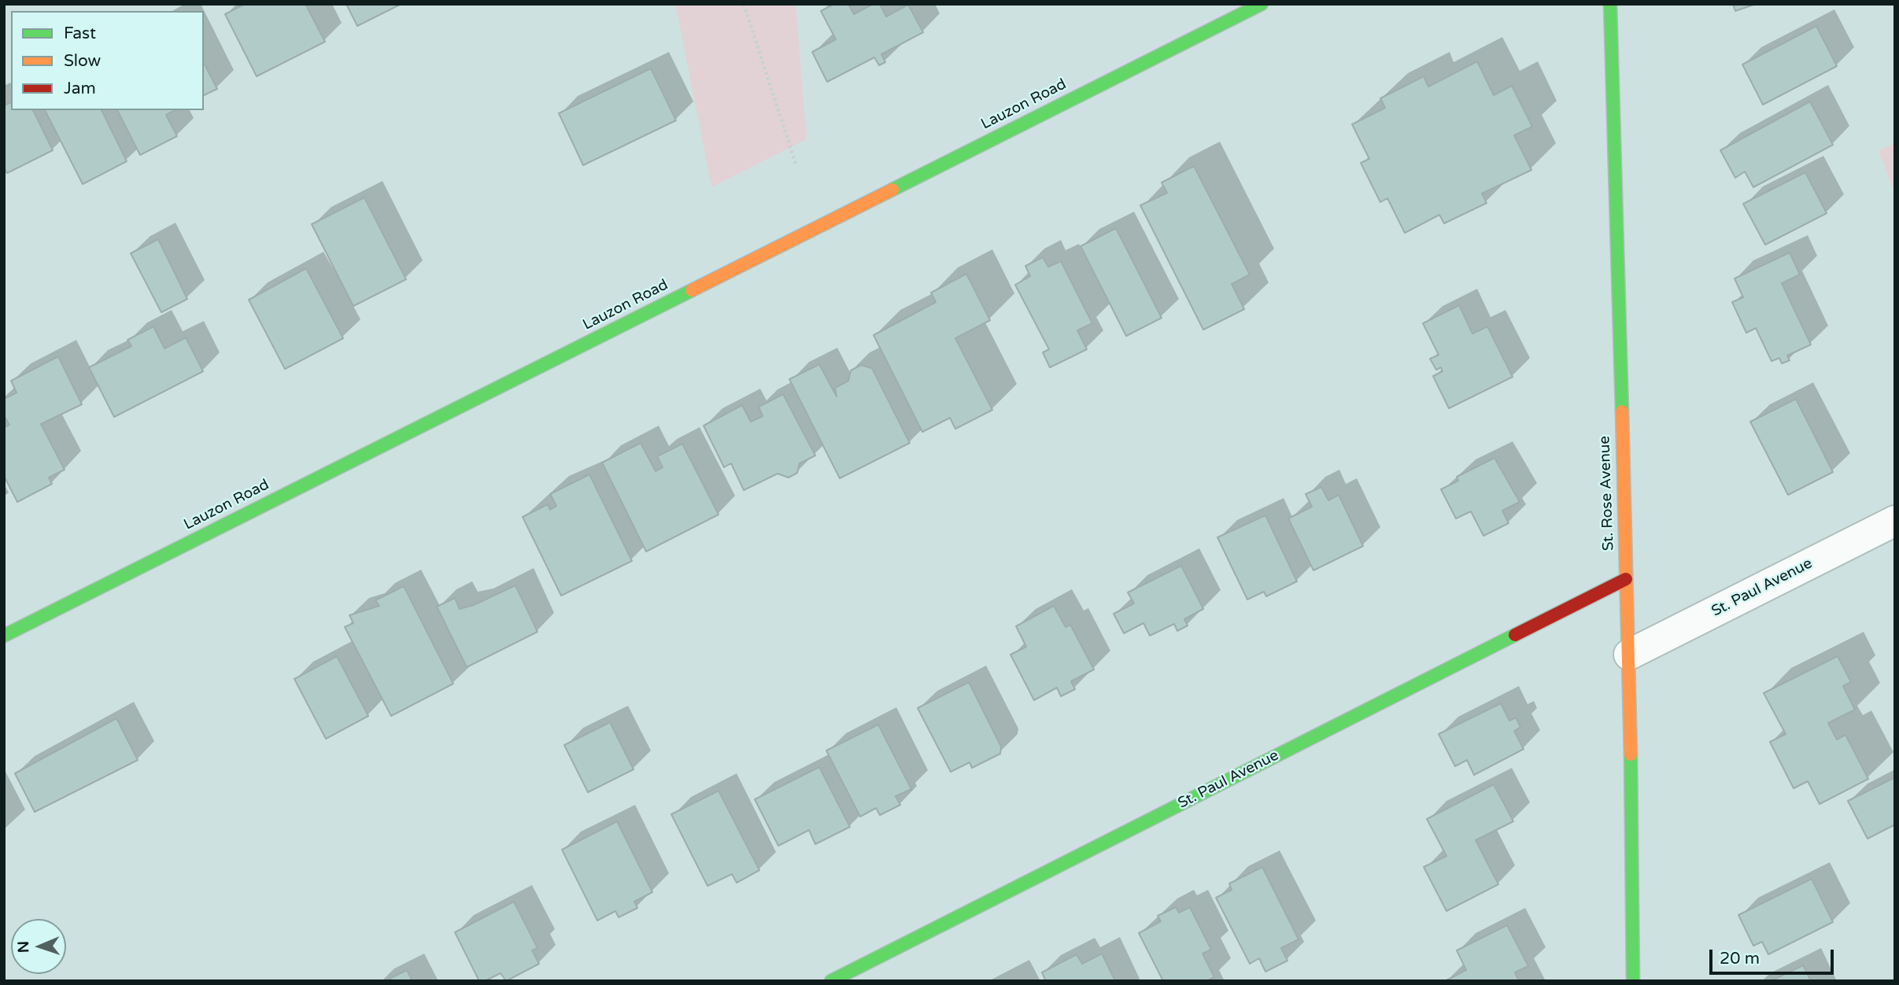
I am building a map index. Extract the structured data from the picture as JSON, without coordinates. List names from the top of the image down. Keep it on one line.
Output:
{"streets":{"street":["Lauzon Road","St. Rose Avenue","St. Paul Avenue"]},"crossings":[["St. Rose Avenue","St. Paul Avenue"]],"legend":["Fast","Slow","Jam"],"scale_bar":"20 m","north":"left"}
